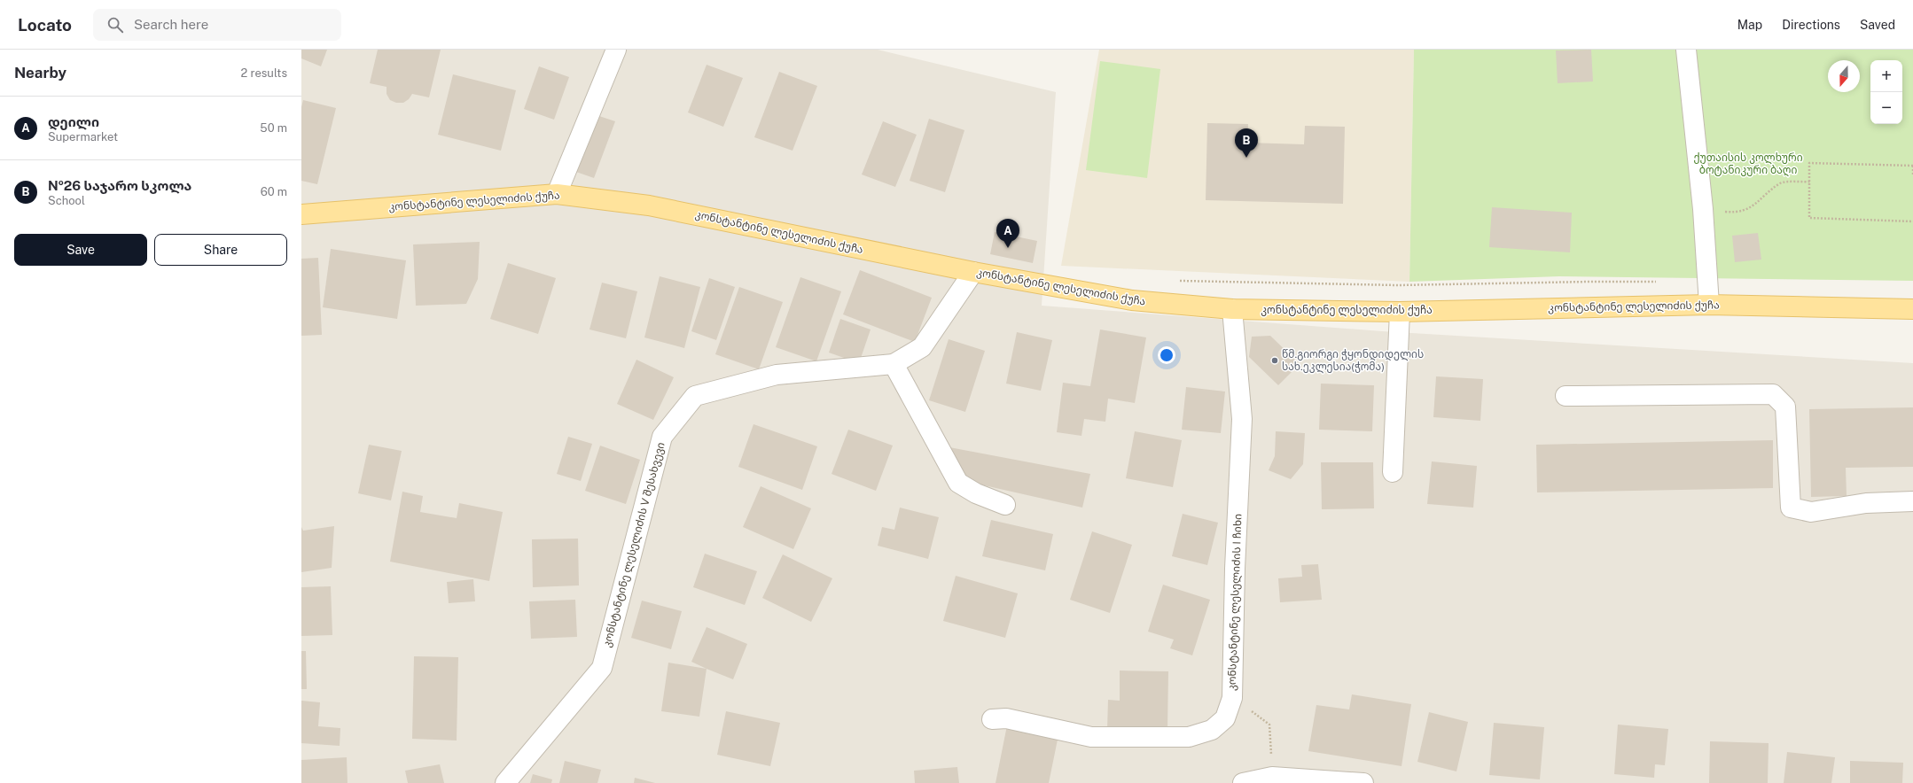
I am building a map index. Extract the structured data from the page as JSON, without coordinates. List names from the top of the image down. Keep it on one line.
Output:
{"streets":{"main road":["კონსტანტინე ლესელიძის ქუჩა"],"street":["კონსტანტინე ლესელიძის V შესახვევი","კონსტანტინე ლესელიძის I ჩიხი"]},"crossings":[["კონსტანტინე ლესელიძის ქუჩა","კონსტანტინე ლესელიძის V შესახვევი"],["კონსტანტინე ლესელიძის ქუჩა","კონსტანტინე ლესელიძის I ჩიხი"]],"parks":["ქუთაისის კოლხური ბოტანიკური ბაღი"],"places":["წმ.გიორგი ჭყონდიდელის სახ.ეკლესია(ჭომა)"],"north":"bottom","page":{"header":"Locato","search":"Search here","nav":["Map","Directions","Saved"],"heading":["Nearby","2 results"],"map_buttons":["+","−"],"list":[{"mark":"A","name":"დეილი","note":"Supermarket","value":"50 m"},{"mark":"B","name":"№26 საჯარო სკოლა","note":"School","value":"60 m"}],"pins":["B","A"],"buttons":["Save","Share"]}}
